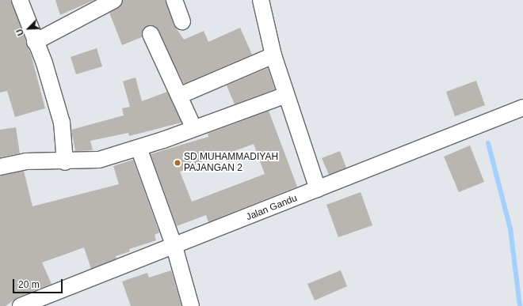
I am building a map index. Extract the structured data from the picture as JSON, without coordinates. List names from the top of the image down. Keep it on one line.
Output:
{"streets":{"street":["Jalan Gandu"]},"places":["SD MUHAMMADIYAH PAJANGAN 2"],"scale_bar":"20 m","north":"bottom left"}
